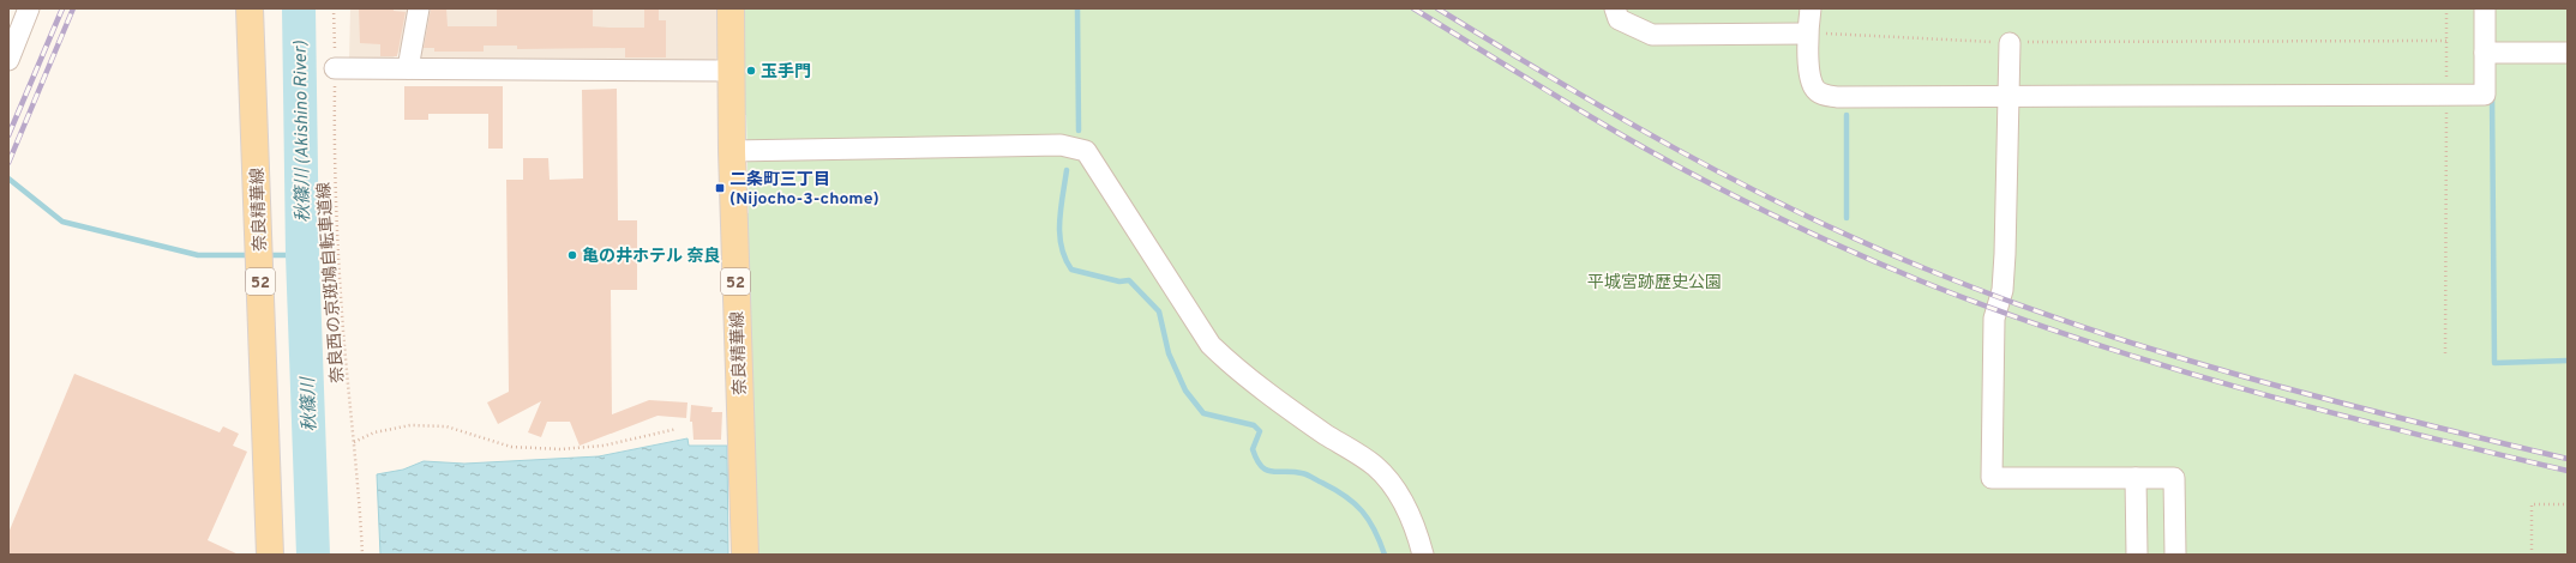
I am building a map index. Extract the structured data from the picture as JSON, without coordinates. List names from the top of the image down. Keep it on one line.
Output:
{"streets":{"main road":["奈良精華線","52"],"path":["奈良西の京斑鳩自転車道線"]},"water":["秋篠川 (Akishino River)","秋篠川"],"parks":["平城宮跡歴史公園"],"places":{"other":["玉手門","亀の井ホテル 奈良"],"transit":["二条町三丁目 (Nijocho-3-chome)"]}}
